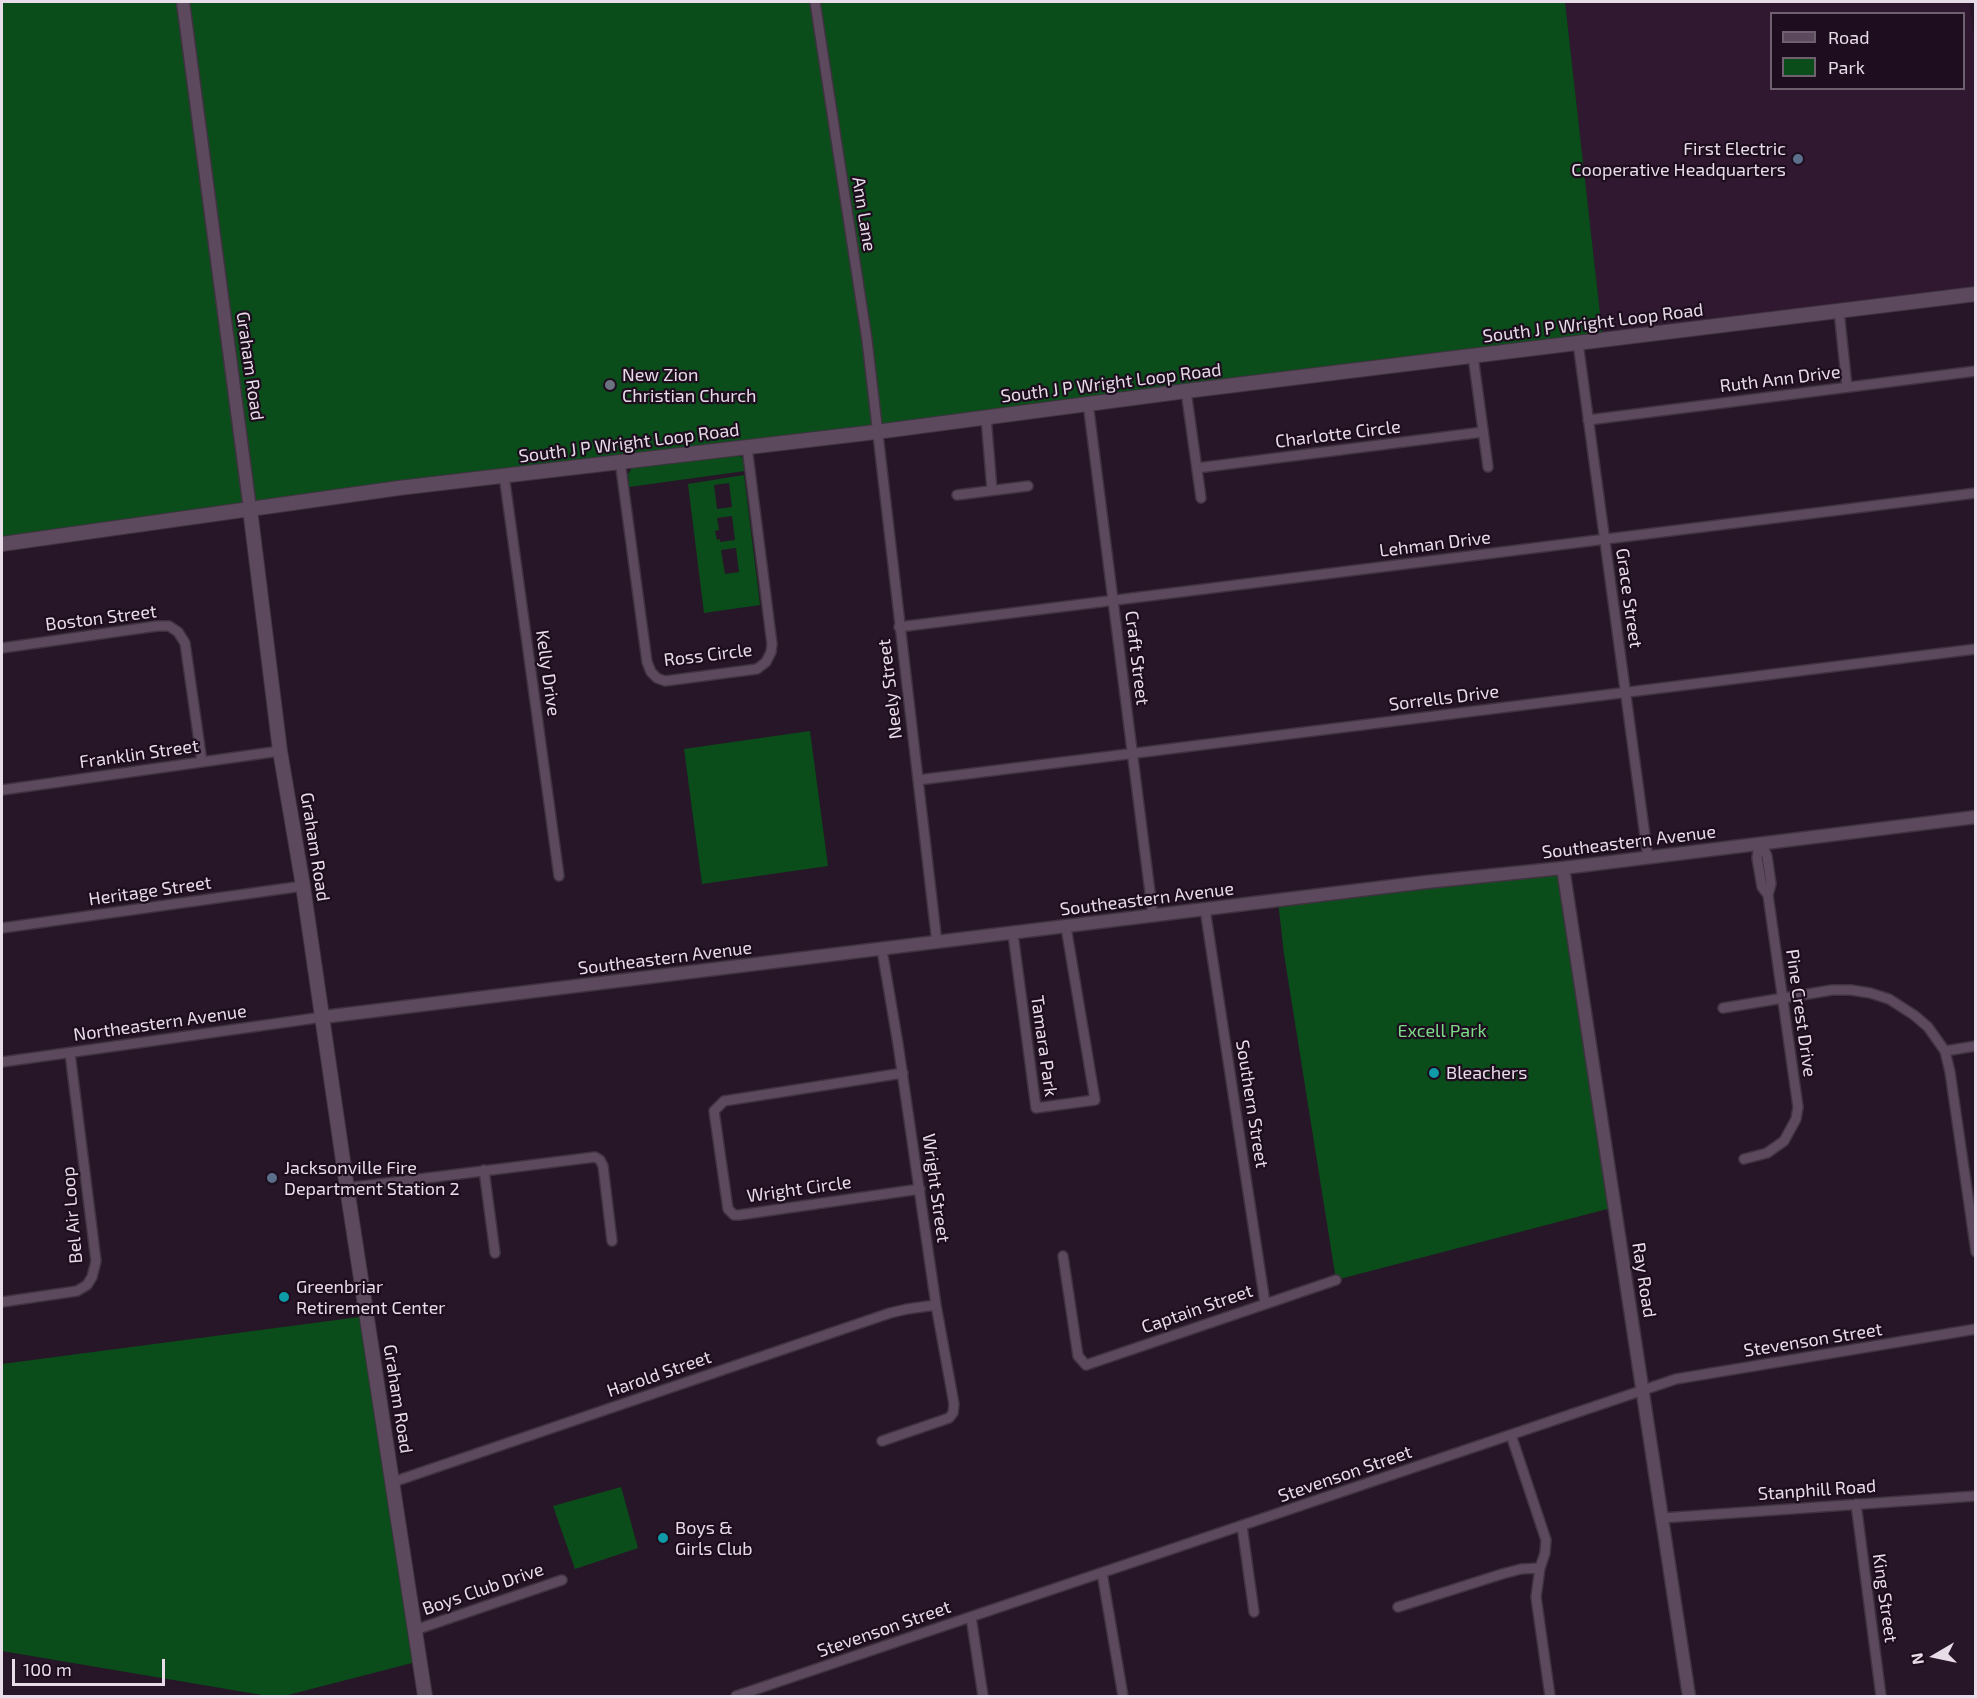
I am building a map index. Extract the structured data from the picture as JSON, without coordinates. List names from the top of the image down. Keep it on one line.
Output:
{"streets":{"main road":["South J P Wright Loop Road","Graham Road"],"street":["Ann Lane","Ruth Ann Drive","Charlotte Circle","Lehman Drive","Grace Street","Boston Street","Ross Circle","Craft Street","Kelly Drive","Neely Street","Sorrells Drive","Franklin Street","Southeastern Avenue","Heritage Street","Pine Crest Drive","Northeastern Avenue","Tamara Park","Southern Street","Wright Street","Wright Circle","Bel Air Loop","Ray Road","Captain Street","Stevenson Street","Harold Street","Stanphill Road","Boys Club Drive","King Street"]},"crossings":[["Ann Lane","South J P Wright Loop Road"],["Ann Lane","Neely Street"],["South J P Wright Loop Road","Graham Road"],["South J P Wright Loop Road","Grace Street"],["South J P Wright Loop Road","Ross Circle"],["South J P Wright Loop Road","Craft Street"],["South J P Wright Loop Road","Kelly Drive"],["South J P Wright Loop Road","Neely Street"],["Graham Road","Franklin Street"],["Graham Road","Southeastern Avenue"],["Graham Road","Heritage Street"],["Graham Road","Northeastern Avenue"],["Graham Road","Harold Street"],["Graham Road","Boys Club Drive"],["Ruth Ann Drive","Grace Street"],["Lehman Drive","Grace Street"],["Lehman Drive","Craft Street"],["Lehman Drive","Neely Street"],["Grace Street","Sorrells Drive"],["Grace Street","Southeastern Avenue"],["Boston Street","Franklin Street"],["Craft Street","Sorrells Drive"],["Craft Street","Southeastern Avenue"],["Neely Street","Sorrells Drive"],["Neely Street","Southeastern Avenue"],["Southeastern Avenue","Pine Crest Drive"],["Southeastern Avenue","Northeastern Avenue"],["Southeastern Avenue","Tamara Park"],["Southeastern Avenue","Southern Street"],["Southeastern Avenue","Wright Street"],["Southeastern Avenue","Ray Road"],["Northeastern Avenue","Bel Air Loop"],["Southern Street","Captain Street"],["Wright Street","Wright Circle"],["Wright Street","Harold Street"],["Ray Road","Stevenson Street"],["Ray Road","Stanphill Road"],["Stanphill Road","King Street"]],"parks":["Excell Park"],"places":["First Electric Cooperative Headquarters","New Zion Christian Church","Bleachers","Jacksonville Fire Department Station 2","Greenbriar Retirement Center","Boys & Girls Club"],"legend":["Road","Park"],"scale_bar":"100 m","north":"left"}
